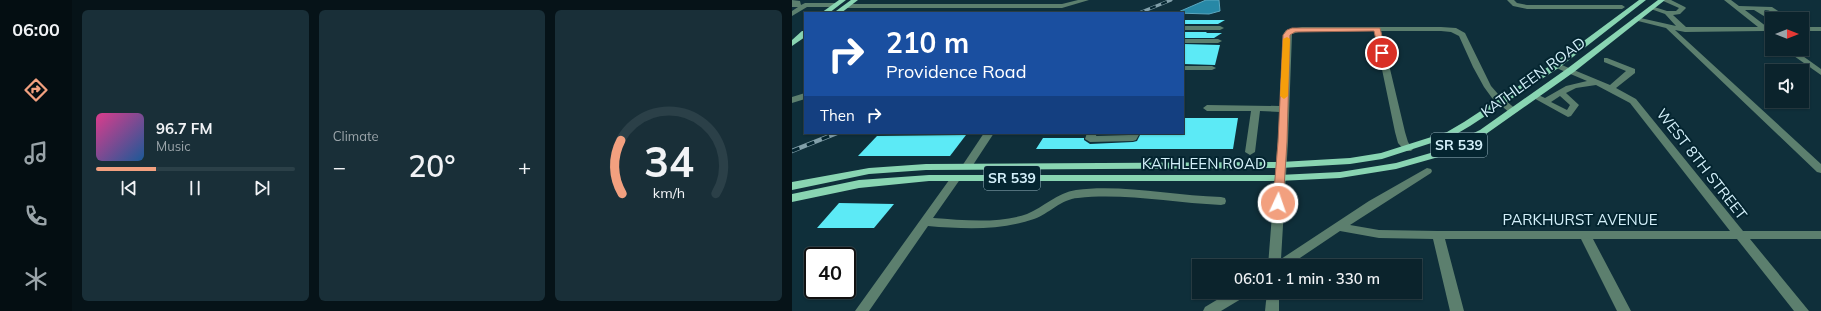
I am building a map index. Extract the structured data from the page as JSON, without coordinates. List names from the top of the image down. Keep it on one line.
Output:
{"streets":{"main road":["KATHLEEN ROAD","SR 539"],"street":["WEST 8TH STREET","PARKHURST AVENUE"]},"crossings":[["KATHLEEN ROAD","WEST 8TH STREET"],["WEST 8TH STREET","PARKHURST AVENUE"]],"north":"right","page":{"tabs":"06:00","tile":"Climate","turn":["210 m","Providence Road"],"then":"Then","song":["96.7 FM","Music"],"heat":["−","20°","+"],"limit":"40","trip":"06:01 · 1 min · 330 m","gauge":["34","km/h"]}}
